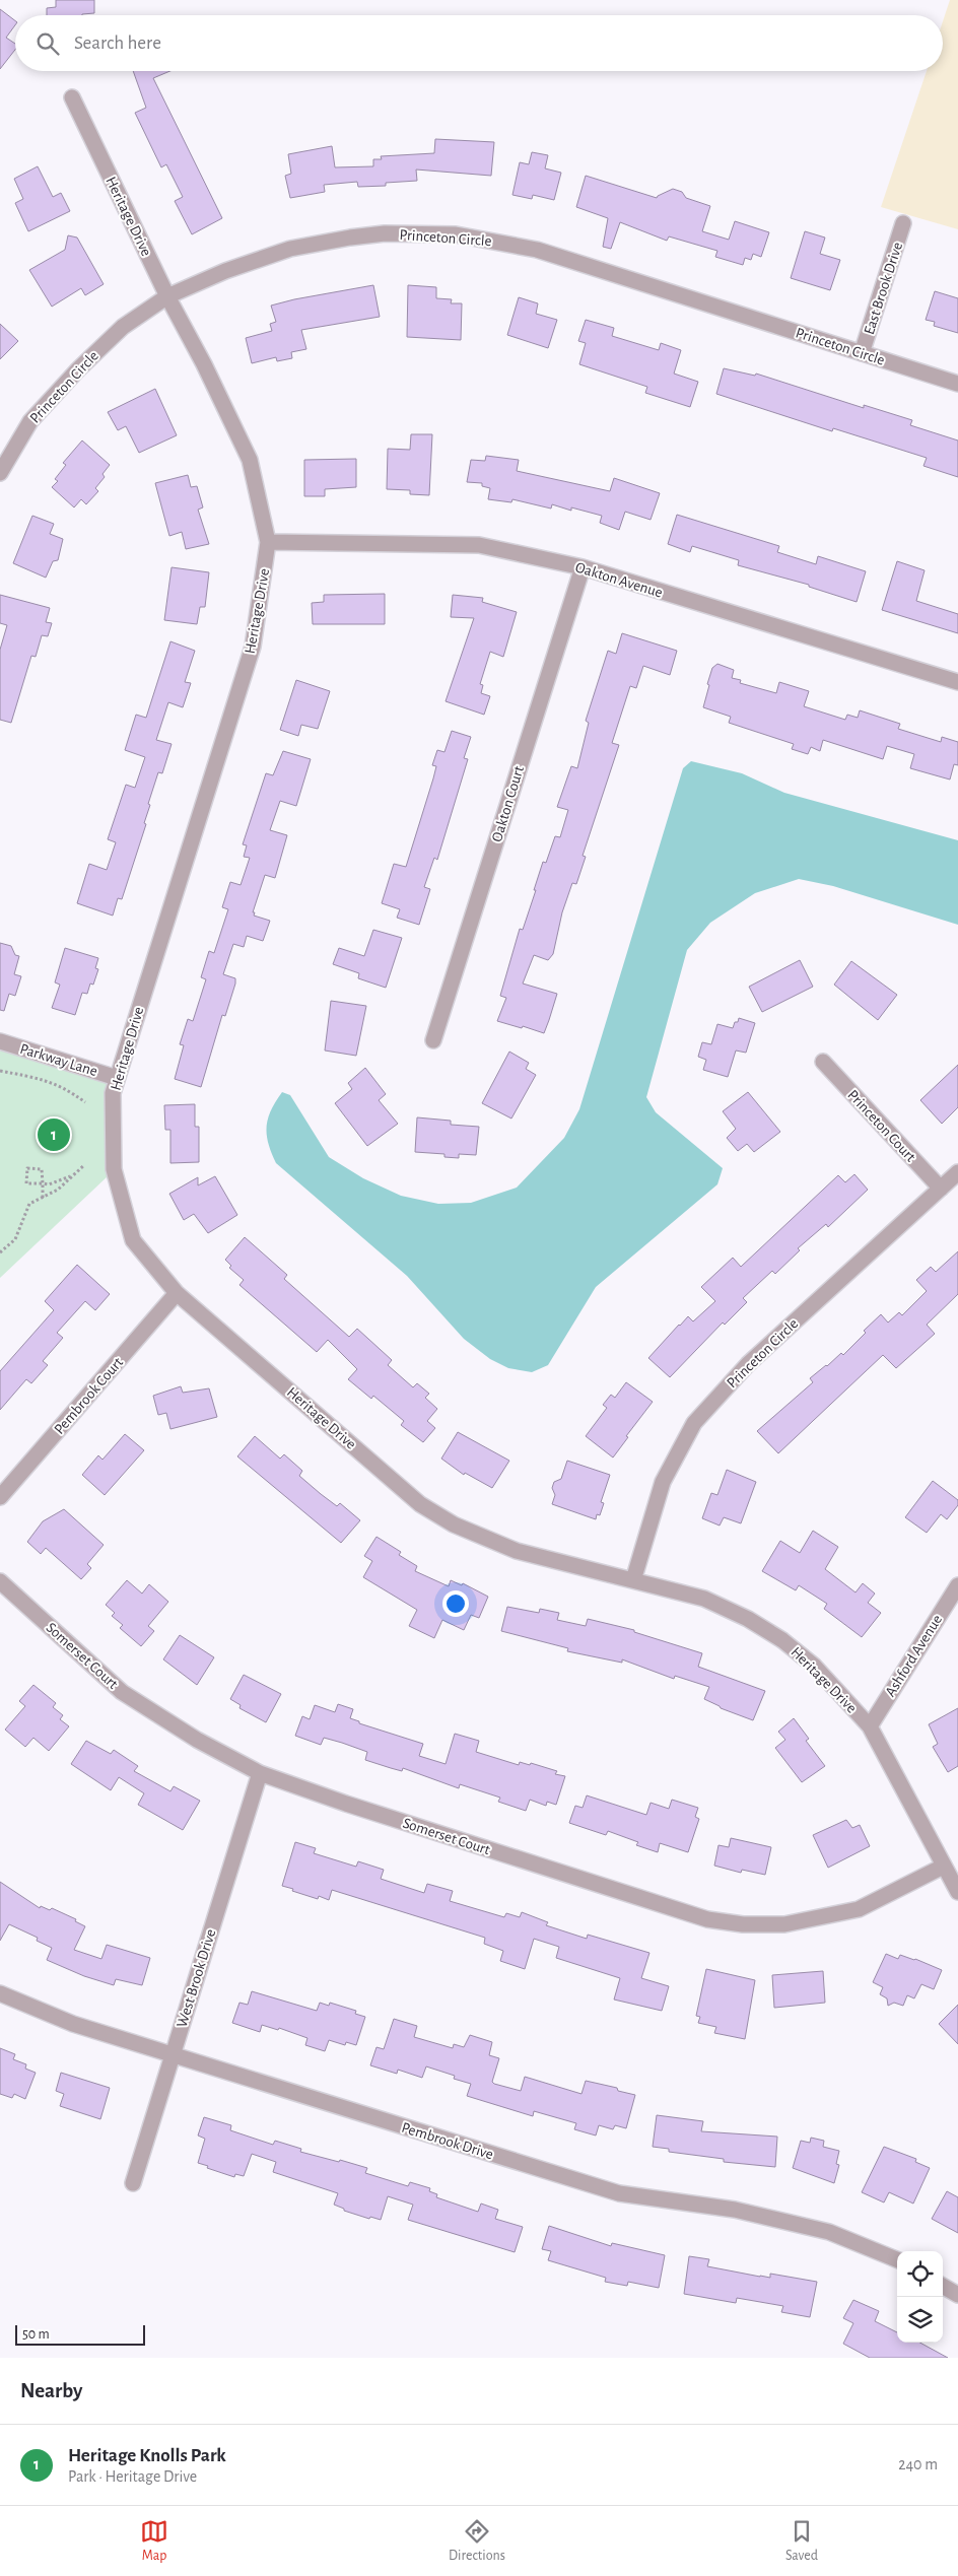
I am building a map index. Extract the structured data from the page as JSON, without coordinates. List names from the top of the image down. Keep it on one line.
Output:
{"streets":{"street":["Heritage Drive","Princeton Circle","East Brook Drive","Oakton Avenue","Oakton Court","Parkway Lane","Princeton Court","Pembrook Court","Somerset Court","Ashford Avenue","West Brook Drive","Pembrook Drive"]},"crossings":[["Heritage Drive","Princeton Circle"],["Heritage Drive","Oakton Avenue"],["Heritage Drive","Parkway Lane"],["Heritage Drive","Pembrook Court"],["Heritage Drive","Somerset Court"],["Heritage Drive","Ashford Avenue"],["Princeton Circle","East Brook Drive"],["Princeton Circle","Princeton Court"],["Oakton Avenue","Oakton Court"],["Somerset Court","West Brook Drive"],["West Brook Drive","Pembrook Drive"]],"scale_bar":"50 m","page":{"search":"Search here","pins":"1","scale":"50 m","heading":"Nearby","list":[{"mark":"1","name":"Heritage Knolls Park","note":"Park · Heritage Drive","value":"240 m"}],"nav":["Map","Directions","Saved"]}}
